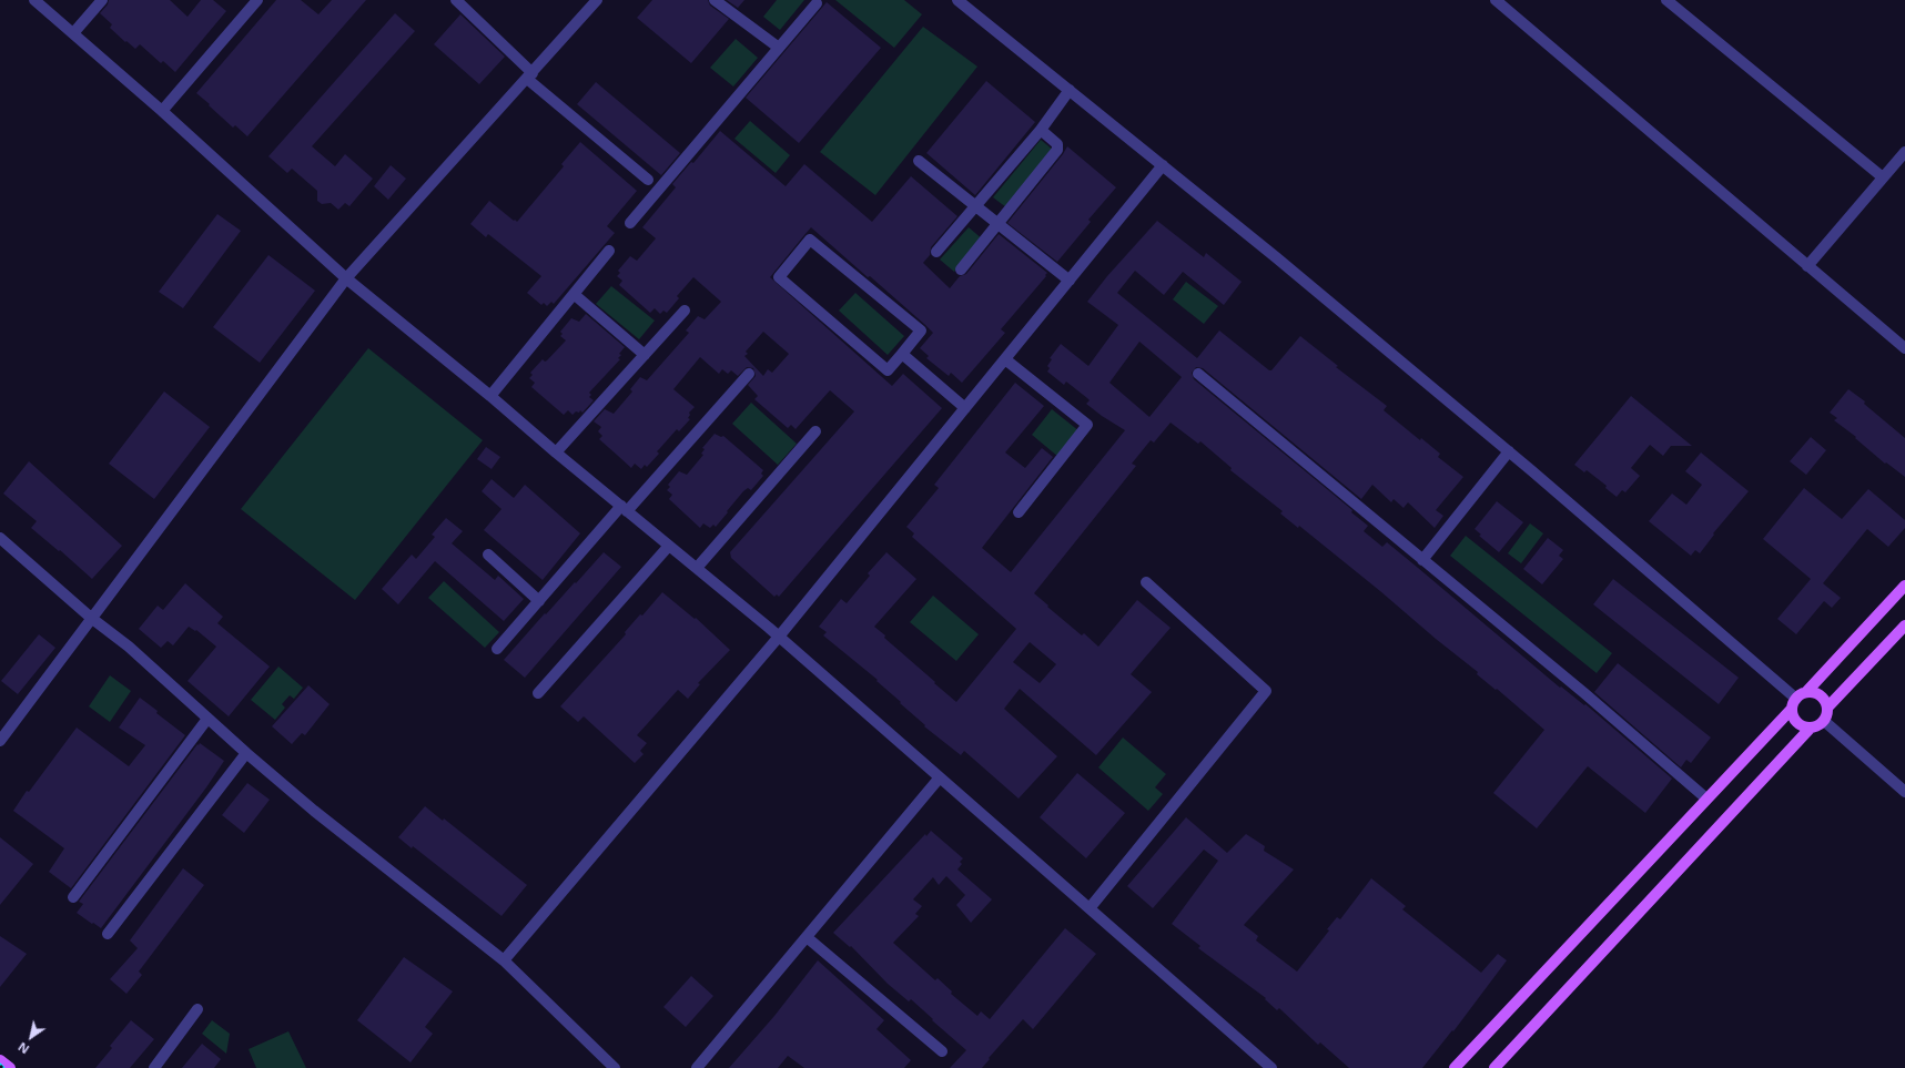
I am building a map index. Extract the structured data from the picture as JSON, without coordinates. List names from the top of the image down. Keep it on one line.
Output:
{"north":"bottom left"}
